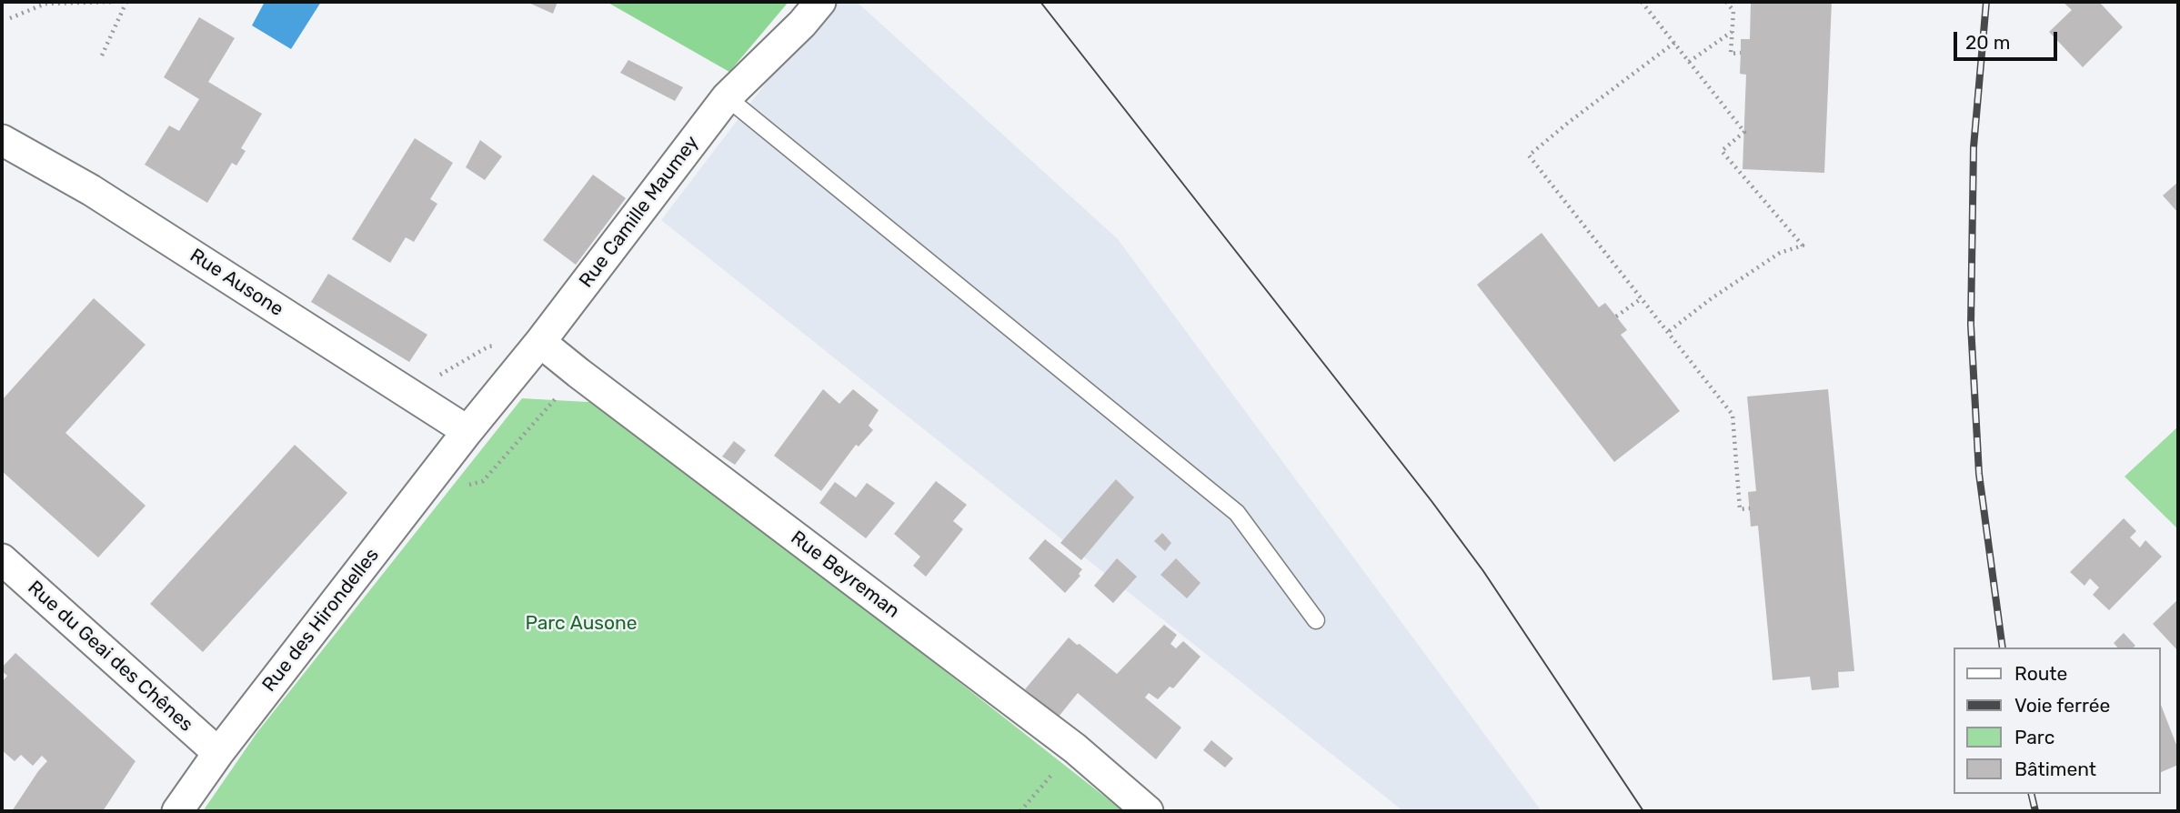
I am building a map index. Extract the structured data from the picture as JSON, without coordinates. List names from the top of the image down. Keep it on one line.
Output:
{"streets":{"street":["Rue Camille Maumey","Rue Ausone","Rue Beyreman","Rue des Hirondelles","Rue du Geai des Chênes"]},"crossings":[["Rue Camille Maumey","Rue Ausone"],["Rue Camille Maumey","Rue Beyreman"],["Rue Camille Maumey","Rue des Hirondelles"],["Rue Ausone","Rue des Hirondelles"],["Rue des Hirondelles","Rue du Geai des Chênes"]],"parks":["Parc Ausone"],"legend":["Route","Voie ferrée","Parc","Bâtiment"],"scale_bar":"20 m"}
